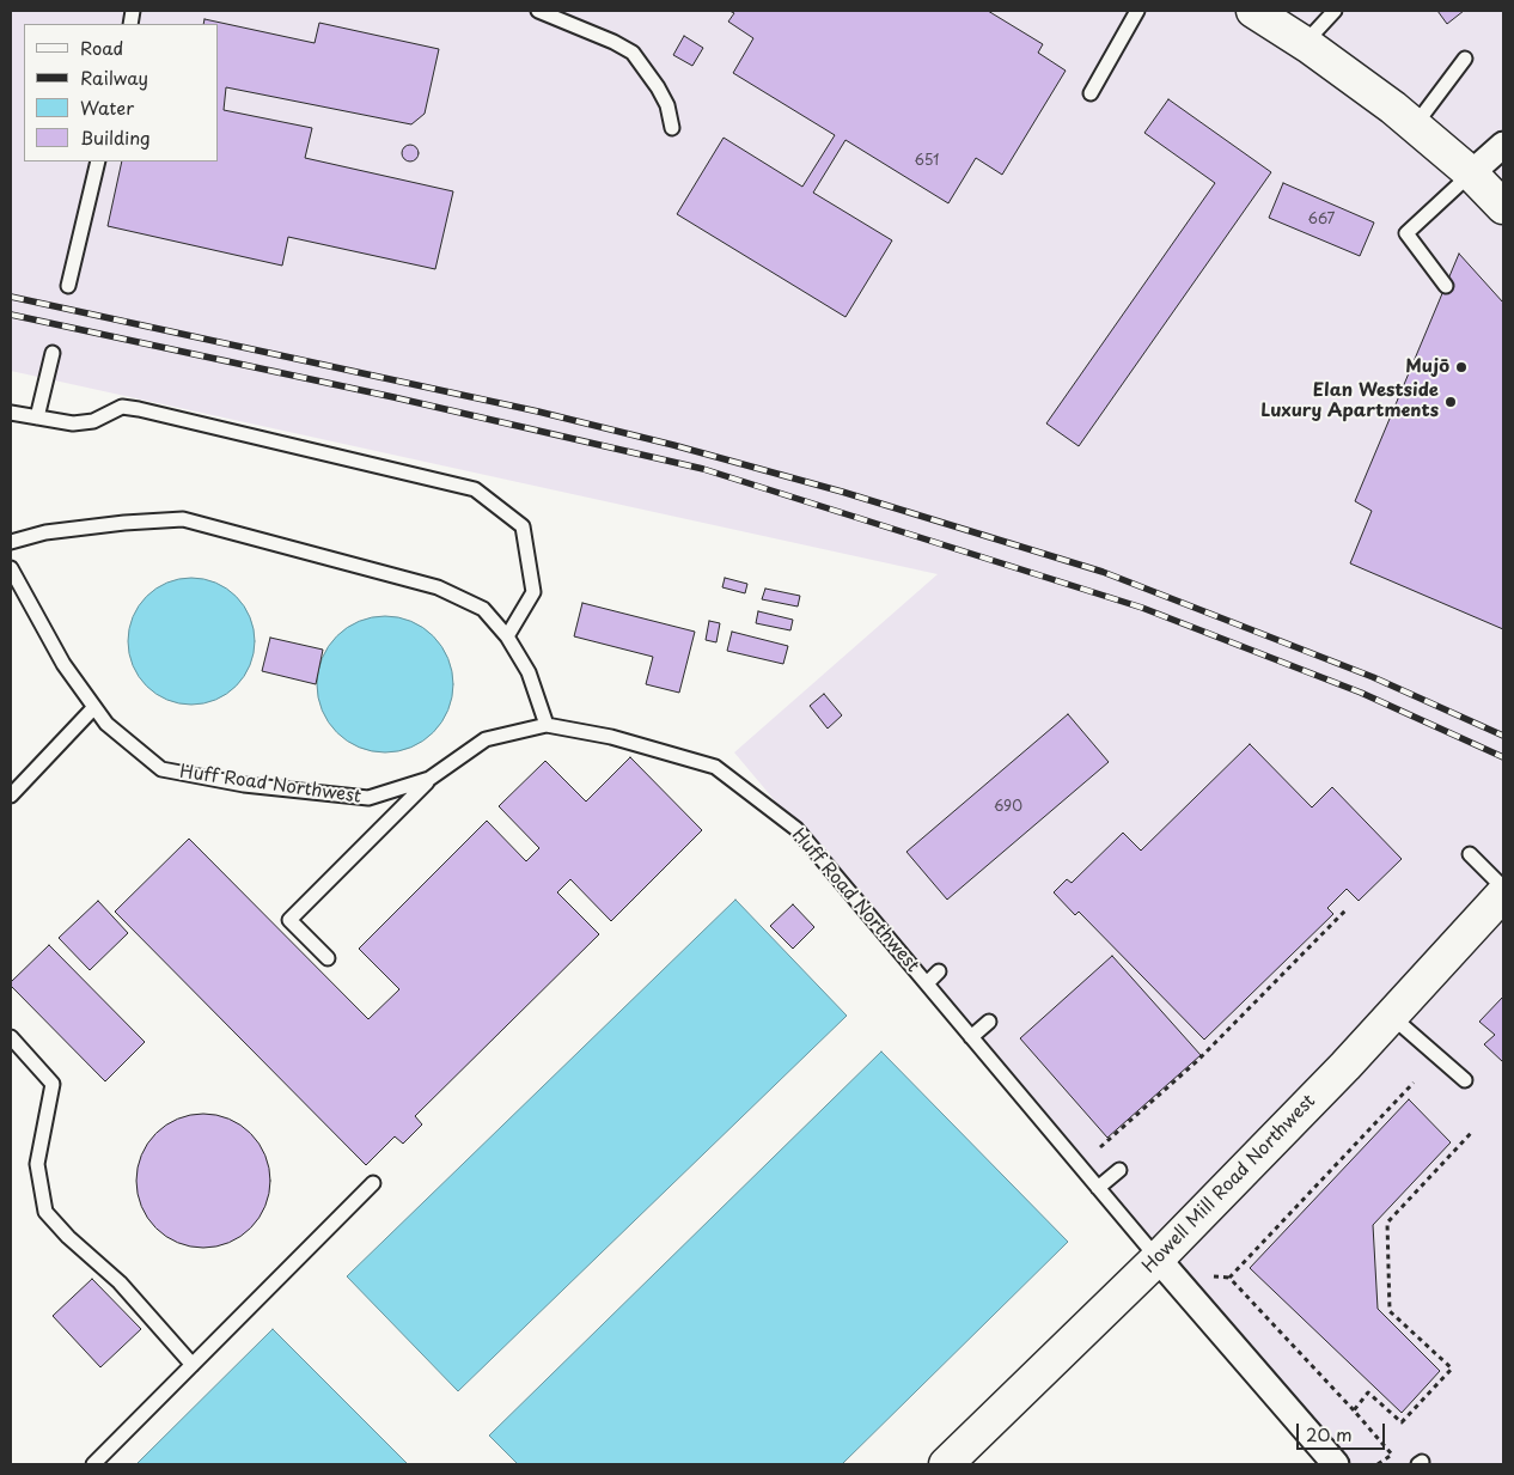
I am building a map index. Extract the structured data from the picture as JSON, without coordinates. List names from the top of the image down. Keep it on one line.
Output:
{"streets":{"main road":["Howell Mill Road Northwest"],"street":["Huff Road Northwest"]},"crossings":[["Huff Road Northwest","Howell Mill Road Northwest"]],"places":["Mujō","Elan Westside Luxury Apartments"],"house_numbers":["651","667","690"],"legend":["Road","Railway","Water","Building"],"scale_bar":"20 m"}
